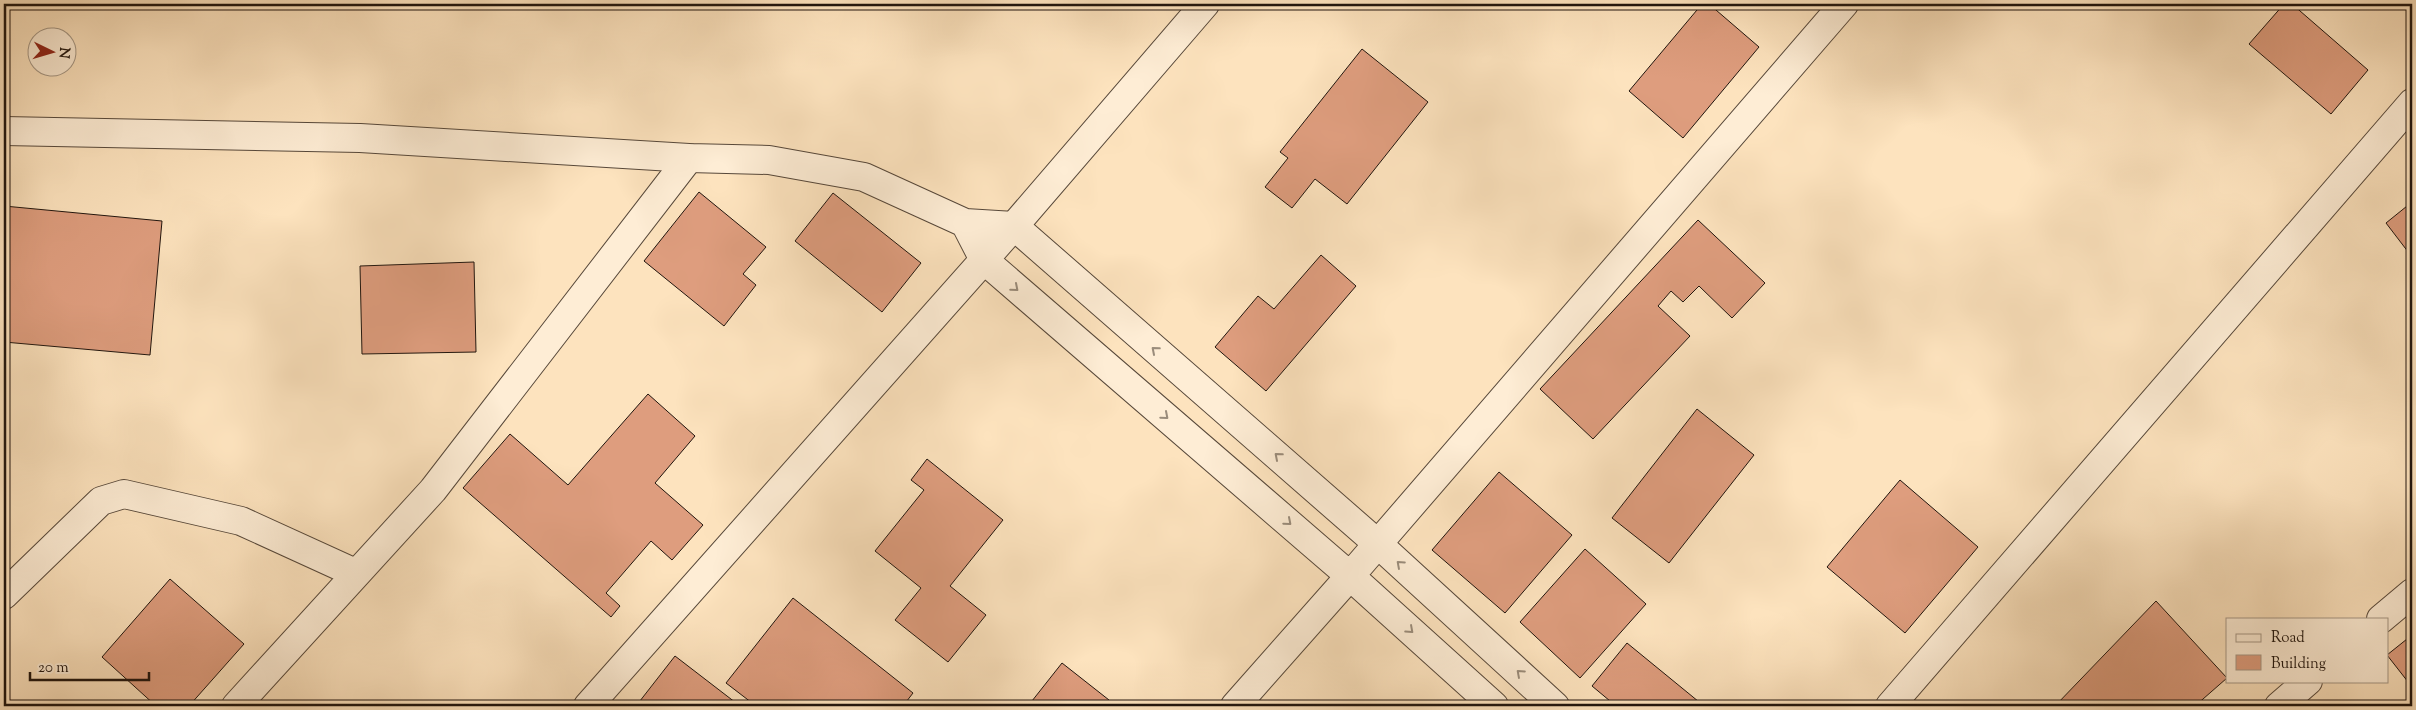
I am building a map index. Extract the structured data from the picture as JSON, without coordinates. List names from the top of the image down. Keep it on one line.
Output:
{"legend":["Road","Building"],"scale_bar":"20 m","north":"right"}
